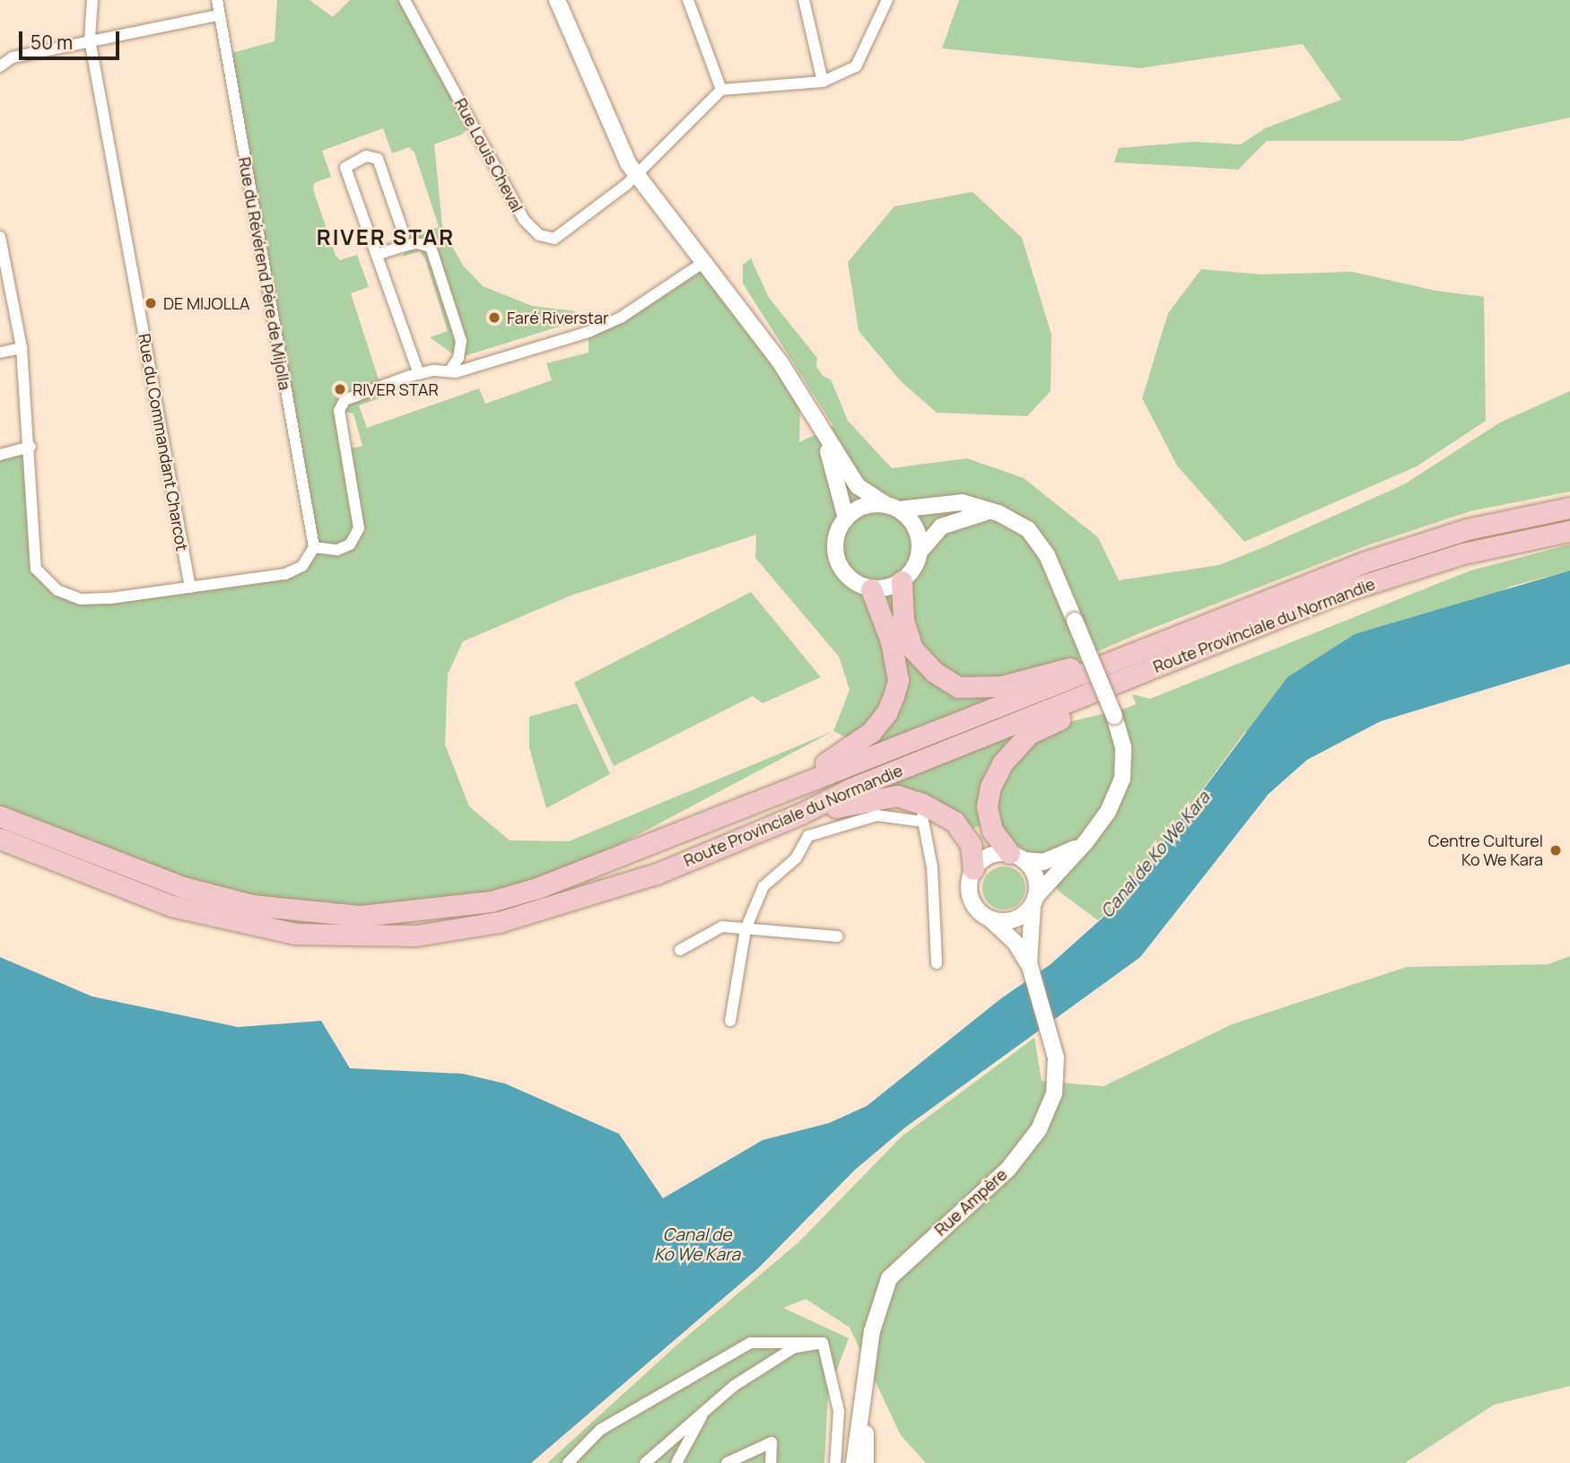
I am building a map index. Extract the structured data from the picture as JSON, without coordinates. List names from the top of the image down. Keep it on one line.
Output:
{"streets":{"highway":["Route Provinciale du Normandie"],"main road":["Rue Ampère"],"street":["Rue Louis Cheval","Rue du Révérend Père de Mijolla","Rue du Commandant Charcot"]},"districts":["RIVER STAR"],"water":["Canal de Ko We Kara"],"places":["DE MIJOLLA","Faré Riverstar","RIVER STAR","Centre Culturel Ko We Kara"],"scale_bar":"50 m"}
